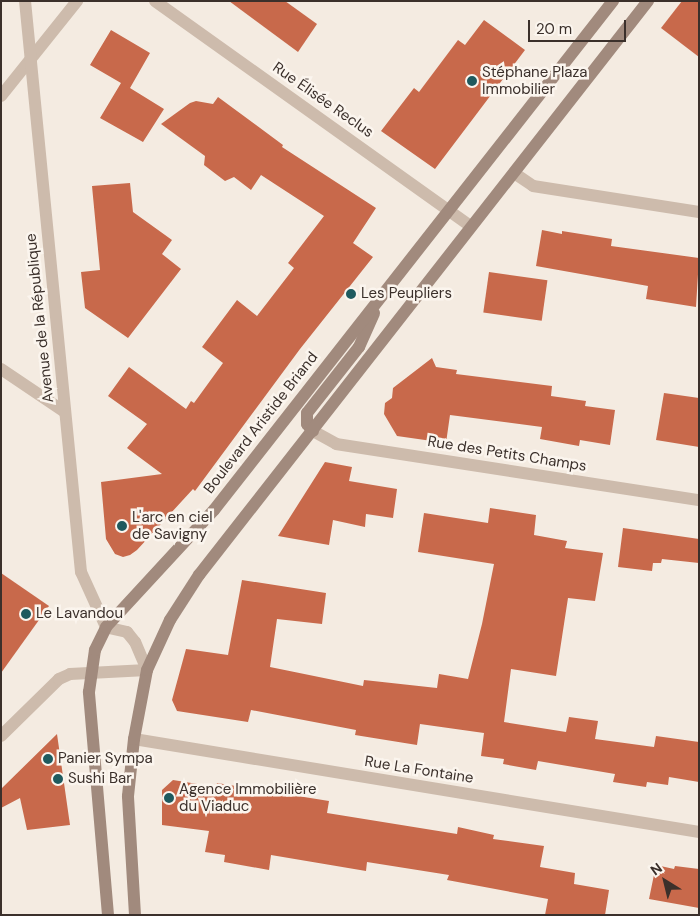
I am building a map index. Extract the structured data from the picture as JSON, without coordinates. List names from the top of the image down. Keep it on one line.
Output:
{"streets":{"main road":["Boulevard Aristide Briand"],"street":["Rue Élisée Reclus","Avenue de la République","Rue des Petits Champs","Rue La Fontaine"]},"crossings":[["Rue Élisée Reclus","Boulevard Aristide Briand"],["Avenue de la République","Boulevard Aristide Briand"]],"places":["Stéphane Plaza Immobilier","Les Peupliers","L'arc en ciel de Savigny","Le Lavandou","Panier Sympa","Sushi Bar","Agence Immobilière du Viaduc"],"scale_bar":"20 m","north":"top left"}
